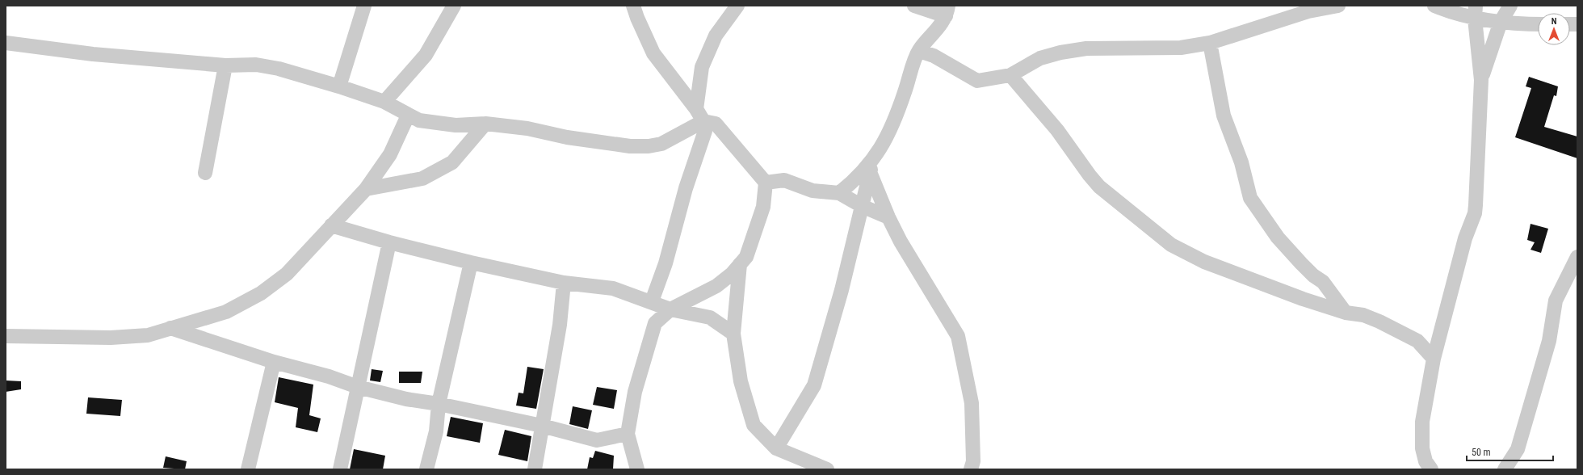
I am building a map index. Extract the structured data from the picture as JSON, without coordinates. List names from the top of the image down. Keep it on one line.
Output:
{"scale_bar":"50 m","north":"top"}
